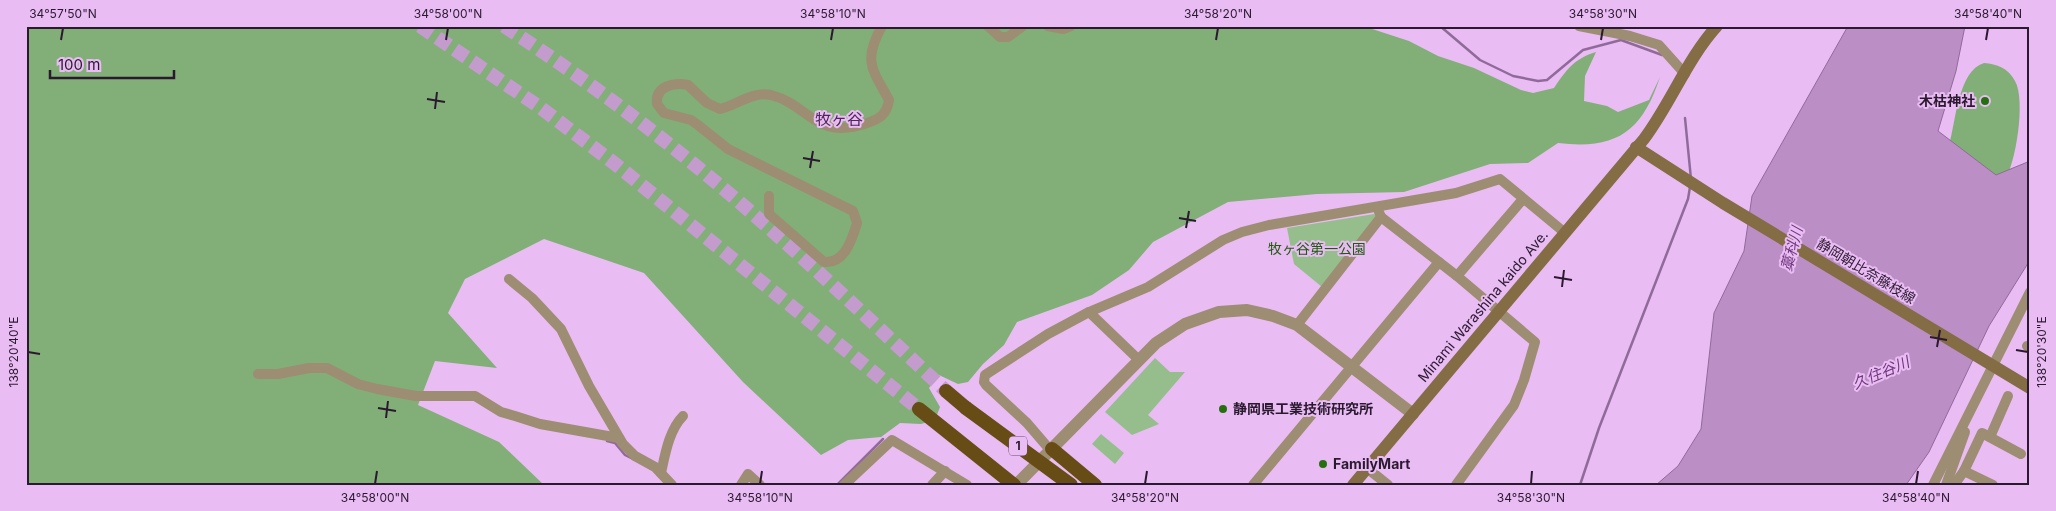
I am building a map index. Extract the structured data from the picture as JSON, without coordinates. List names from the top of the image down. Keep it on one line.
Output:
{"streets":{"highway":["1"],"main road":["静岡朝比奈藤枝線","Minami Warashina kaido Ave."]},"crossings":[["静岡朝比奈藤枝線","Minami Warashina kaido Ave."]],"districts":["牧ヶ谷"],"water":["藁科川","久住谷川"],"parks":["牧ヶ谷第一公園"],"places":["木枯神社","静岡県工業技術研究所","FamilyMart"],"scale_bar":"100 m","coordinates":["34°57'50\"N","34°58'00\"N","34°58'10\"N","34°58'20\"N","34°58'30\"N","34°58'40\"N","138°20'30\"E","138°20'40\"E"]}
